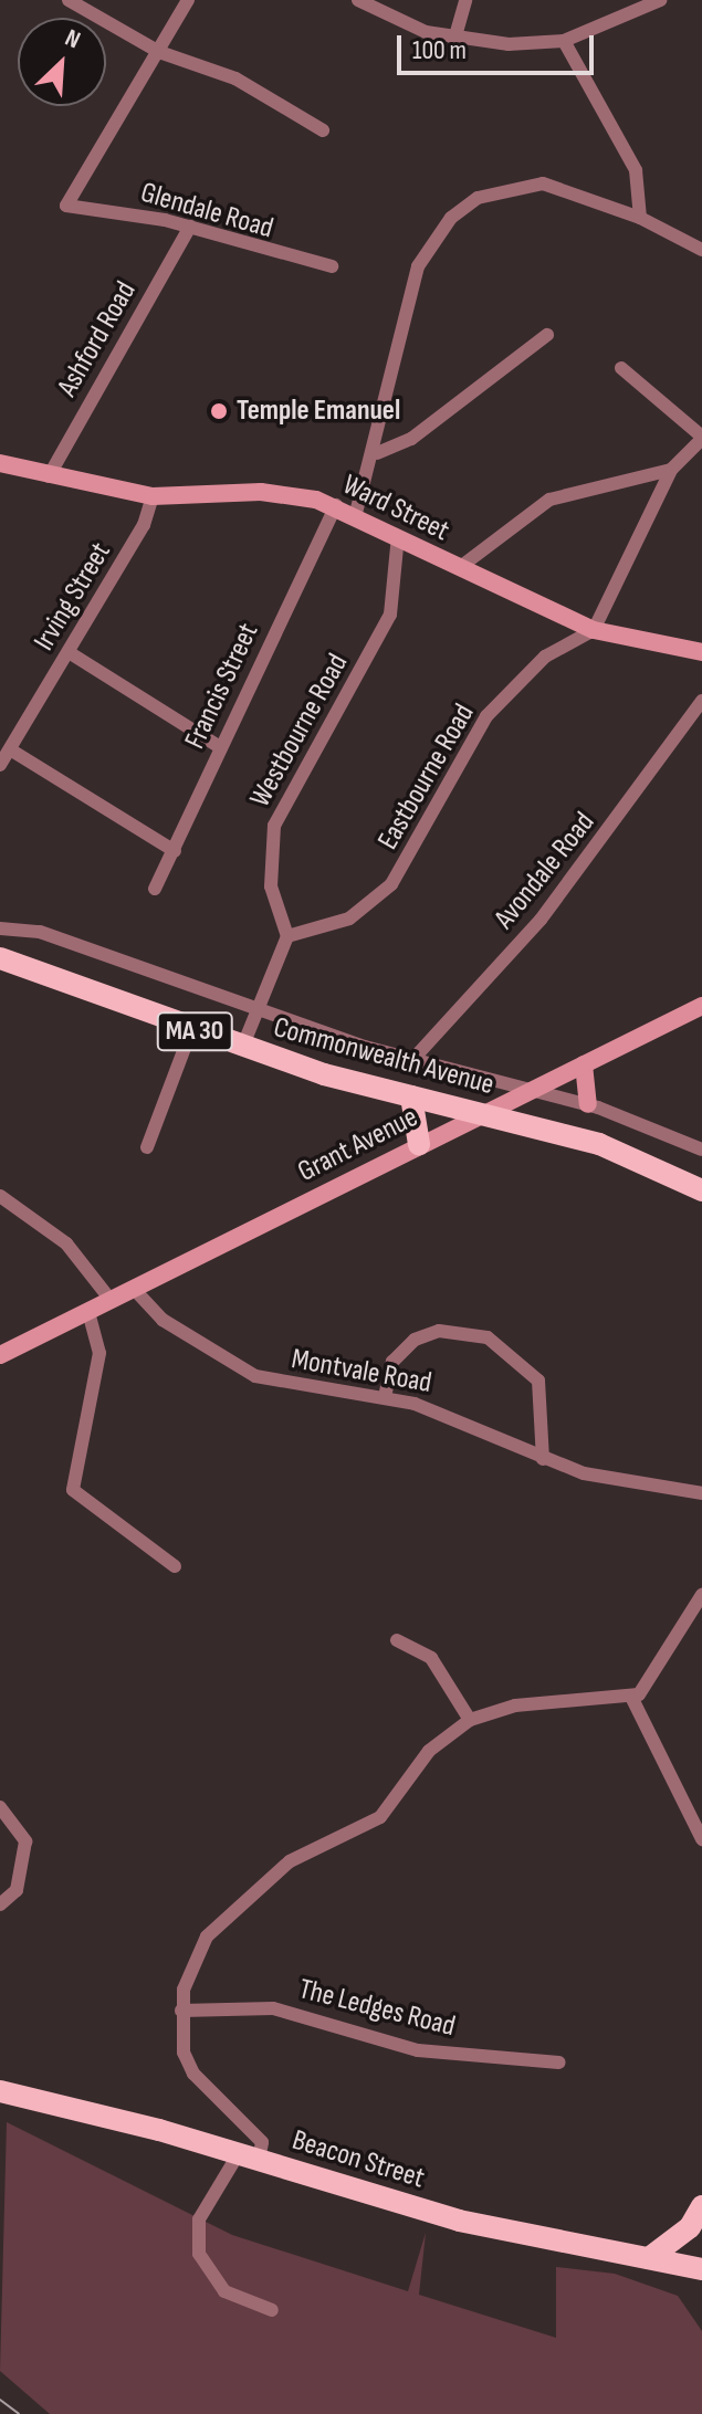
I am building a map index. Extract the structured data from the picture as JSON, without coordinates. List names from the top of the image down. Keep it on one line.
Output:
{"streets":{"main road":["MA 30","Commonwealth Avenue","Beacon Street"],"street":["Glendale Road","Ashford Road","Ward Street","Irving Street","Francis Street","Westbourne Road","Eastbourne Road","Avondale Road","Grant Avenue","Montvale Road","The Ledges Road"]},"crossings":[["Glendale Road","Ashford Road"],["Ashford Road","Ward Street"],["Ward Street","Irving Street"],["Ward Street","Francis Street"],["Ward Street","Westbourne Road"],["Ward Street","Eastbourne Road"],["Westbourne Road","Eastbourne Road"],["Avondale Road","Commonwealth Avenue"],["Commonwealth Avenue","Grant Avenue"],["Grant Avenue","Montvale Road"]],"places":["Temple Emanuel"],"scale_bar":"100 m","north":"top right"}
